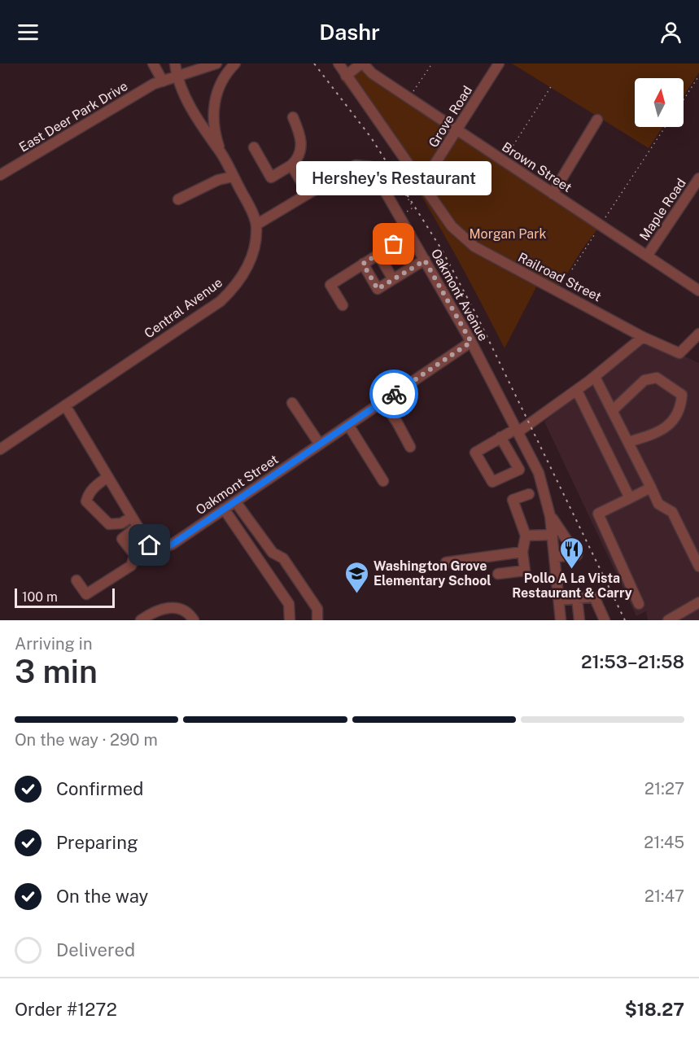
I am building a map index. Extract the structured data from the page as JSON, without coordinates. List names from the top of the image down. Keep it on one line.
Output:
{"streets":{"street":["East Deer Park Drive","Grove Road","Brown Street","Maple Road","Railroad Street","Oakmont Avenue","Central Avenue","Oakmont Street"]},"crossings":[["Grove Road","Brown Street"],["Grove Road","Railroad Street"],["Brown Street","Maple Road"],["Oakmont Avenue","Central Avenue"],["Oakmont Avenue","Oakmont Street"]],"parks":["Morgan Park"],"places":{"other":["Hershey's Restaurant"],"restaurant":["Pollo A La Vista Restaurant & Carry"],"school or university":["Washington Grove Elementary School"]},"scale_bar":"100 m","north":"top","page":{"header":"Dashr","bubble":"Hershey's Restaurant","scale":"100 m","heading":["3 min","Arriving in","21:53–21:58"],"panel":["Order #1272","$18.27"],"bar":"On the way · 290 m","list":[["Confirmed","21:27"],["Preparing","21:45"],["On the way","21:47"],"Delivered"]}}
